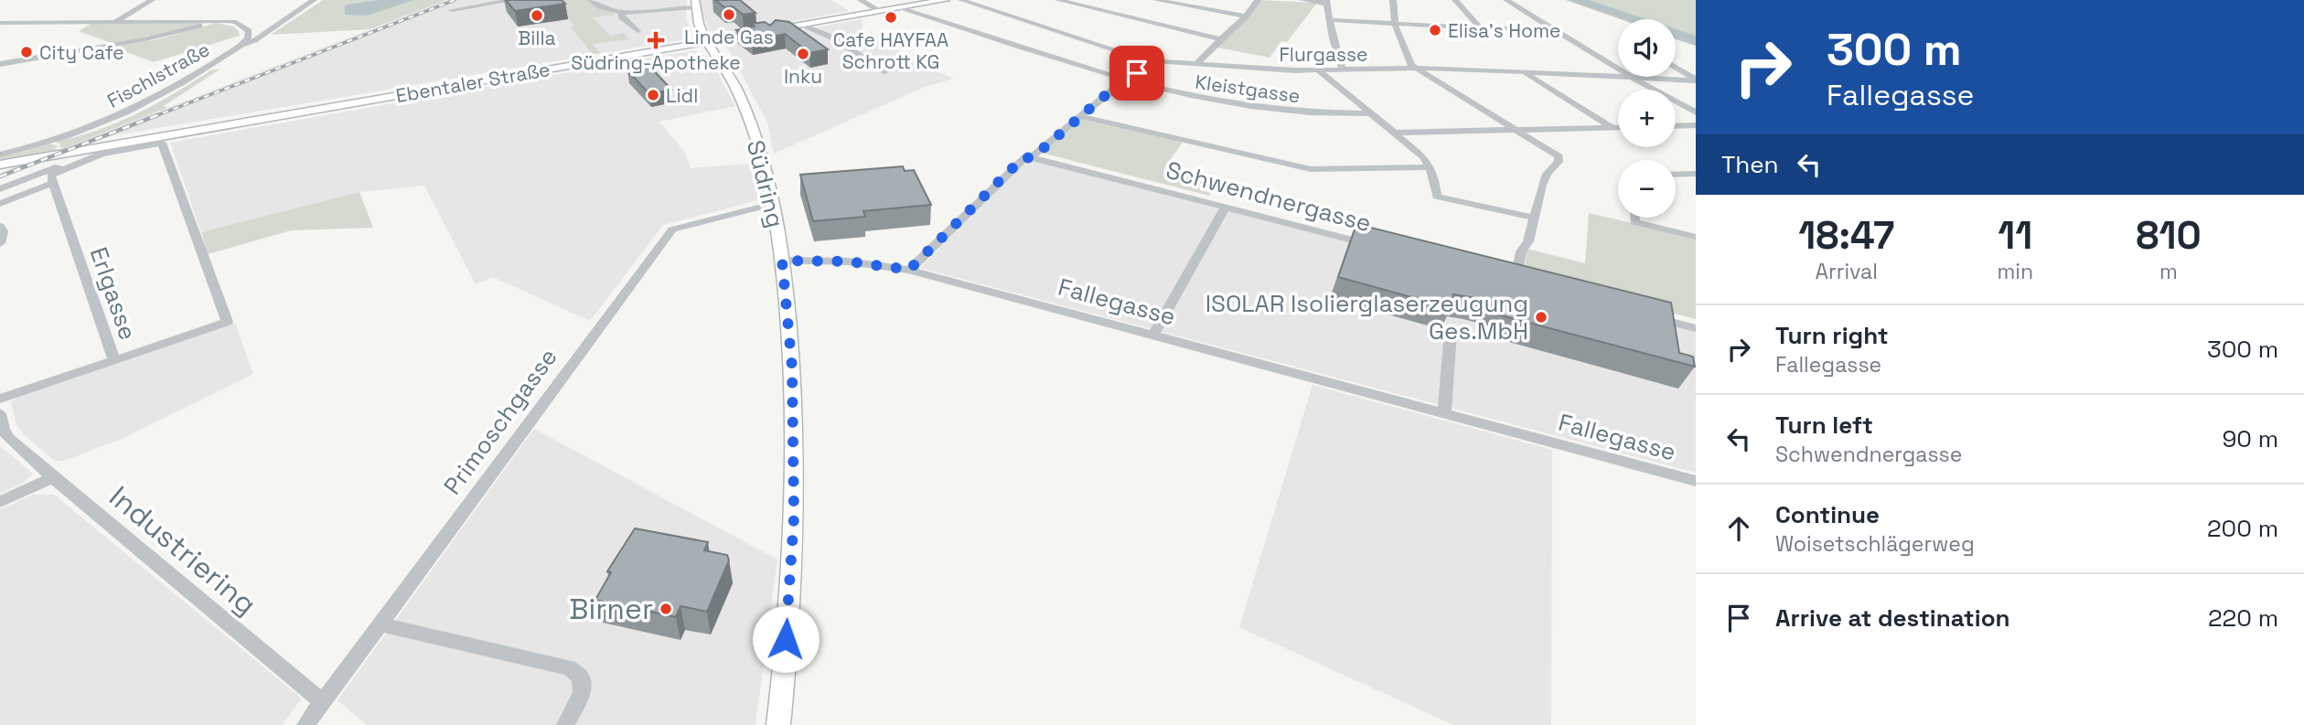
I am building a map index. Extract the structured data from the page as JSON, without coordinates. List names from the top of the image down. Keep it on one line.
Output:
{"streets":{"main road":["Ebentaler Straße","Südring"],"street":["Flurgasse","Fischlstraße","Kleistgasse","Schwendnergasse","Erlgasse","Fallegasse","Primoschgasse","Industriering"]},"crossings":[["Ebentaler Straße","Kleistgasse"],["Ebentaler Straße","Südring"],["Südring","Fallegasse"],["Südring","Primoschgasse"],["Primoschgasse","Industriering"]],"places":{"other":["Linde Gas","Billa","Cafe HAYFAA Schrott KG","Elisa's Home","City Cafe","Inku","Lidl","ISOLAR Isolierglaserzeugung Ges.MbH","Birner"],"health":["Südring-Apotheke"]},"page":{"turn":["300 m","Fallegasse"],"map_buttons":["+","−"],"then":"Then","eta":["18:47","Arrival","11","min","810","m"],"list":[{"name":"Turn right","note":"Fallegasse","value":"300 m"},{"name":"Turn left","note":"Schwendnergasse","value":"90 m"},{"name":"Continue","note":"Woisetschlägerweg","value":"200 m"},{"name":"Arrive at destination","value":"220 m"}]}}
